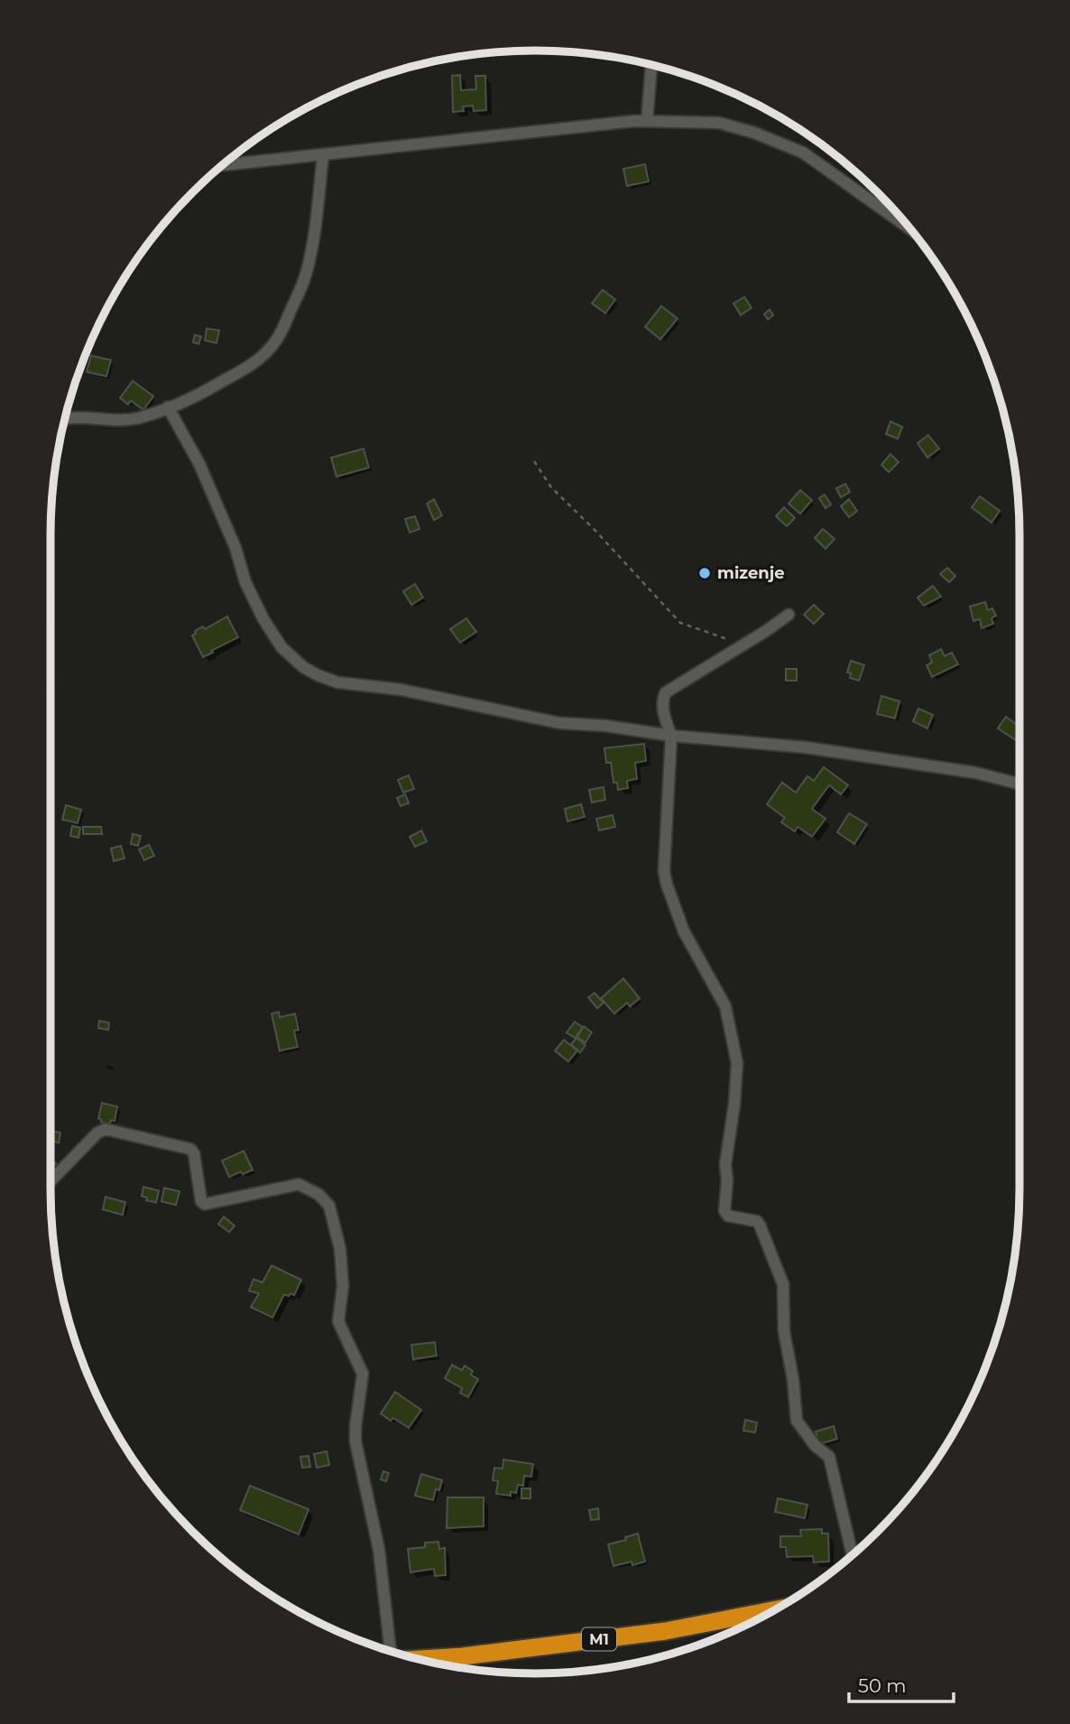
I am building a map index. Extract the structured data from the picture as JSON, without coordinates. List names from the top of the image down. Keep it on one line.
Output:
{"streets":{"highway":["M1"]},"places":["mizenje"],"scale_bar":"50 m"}
